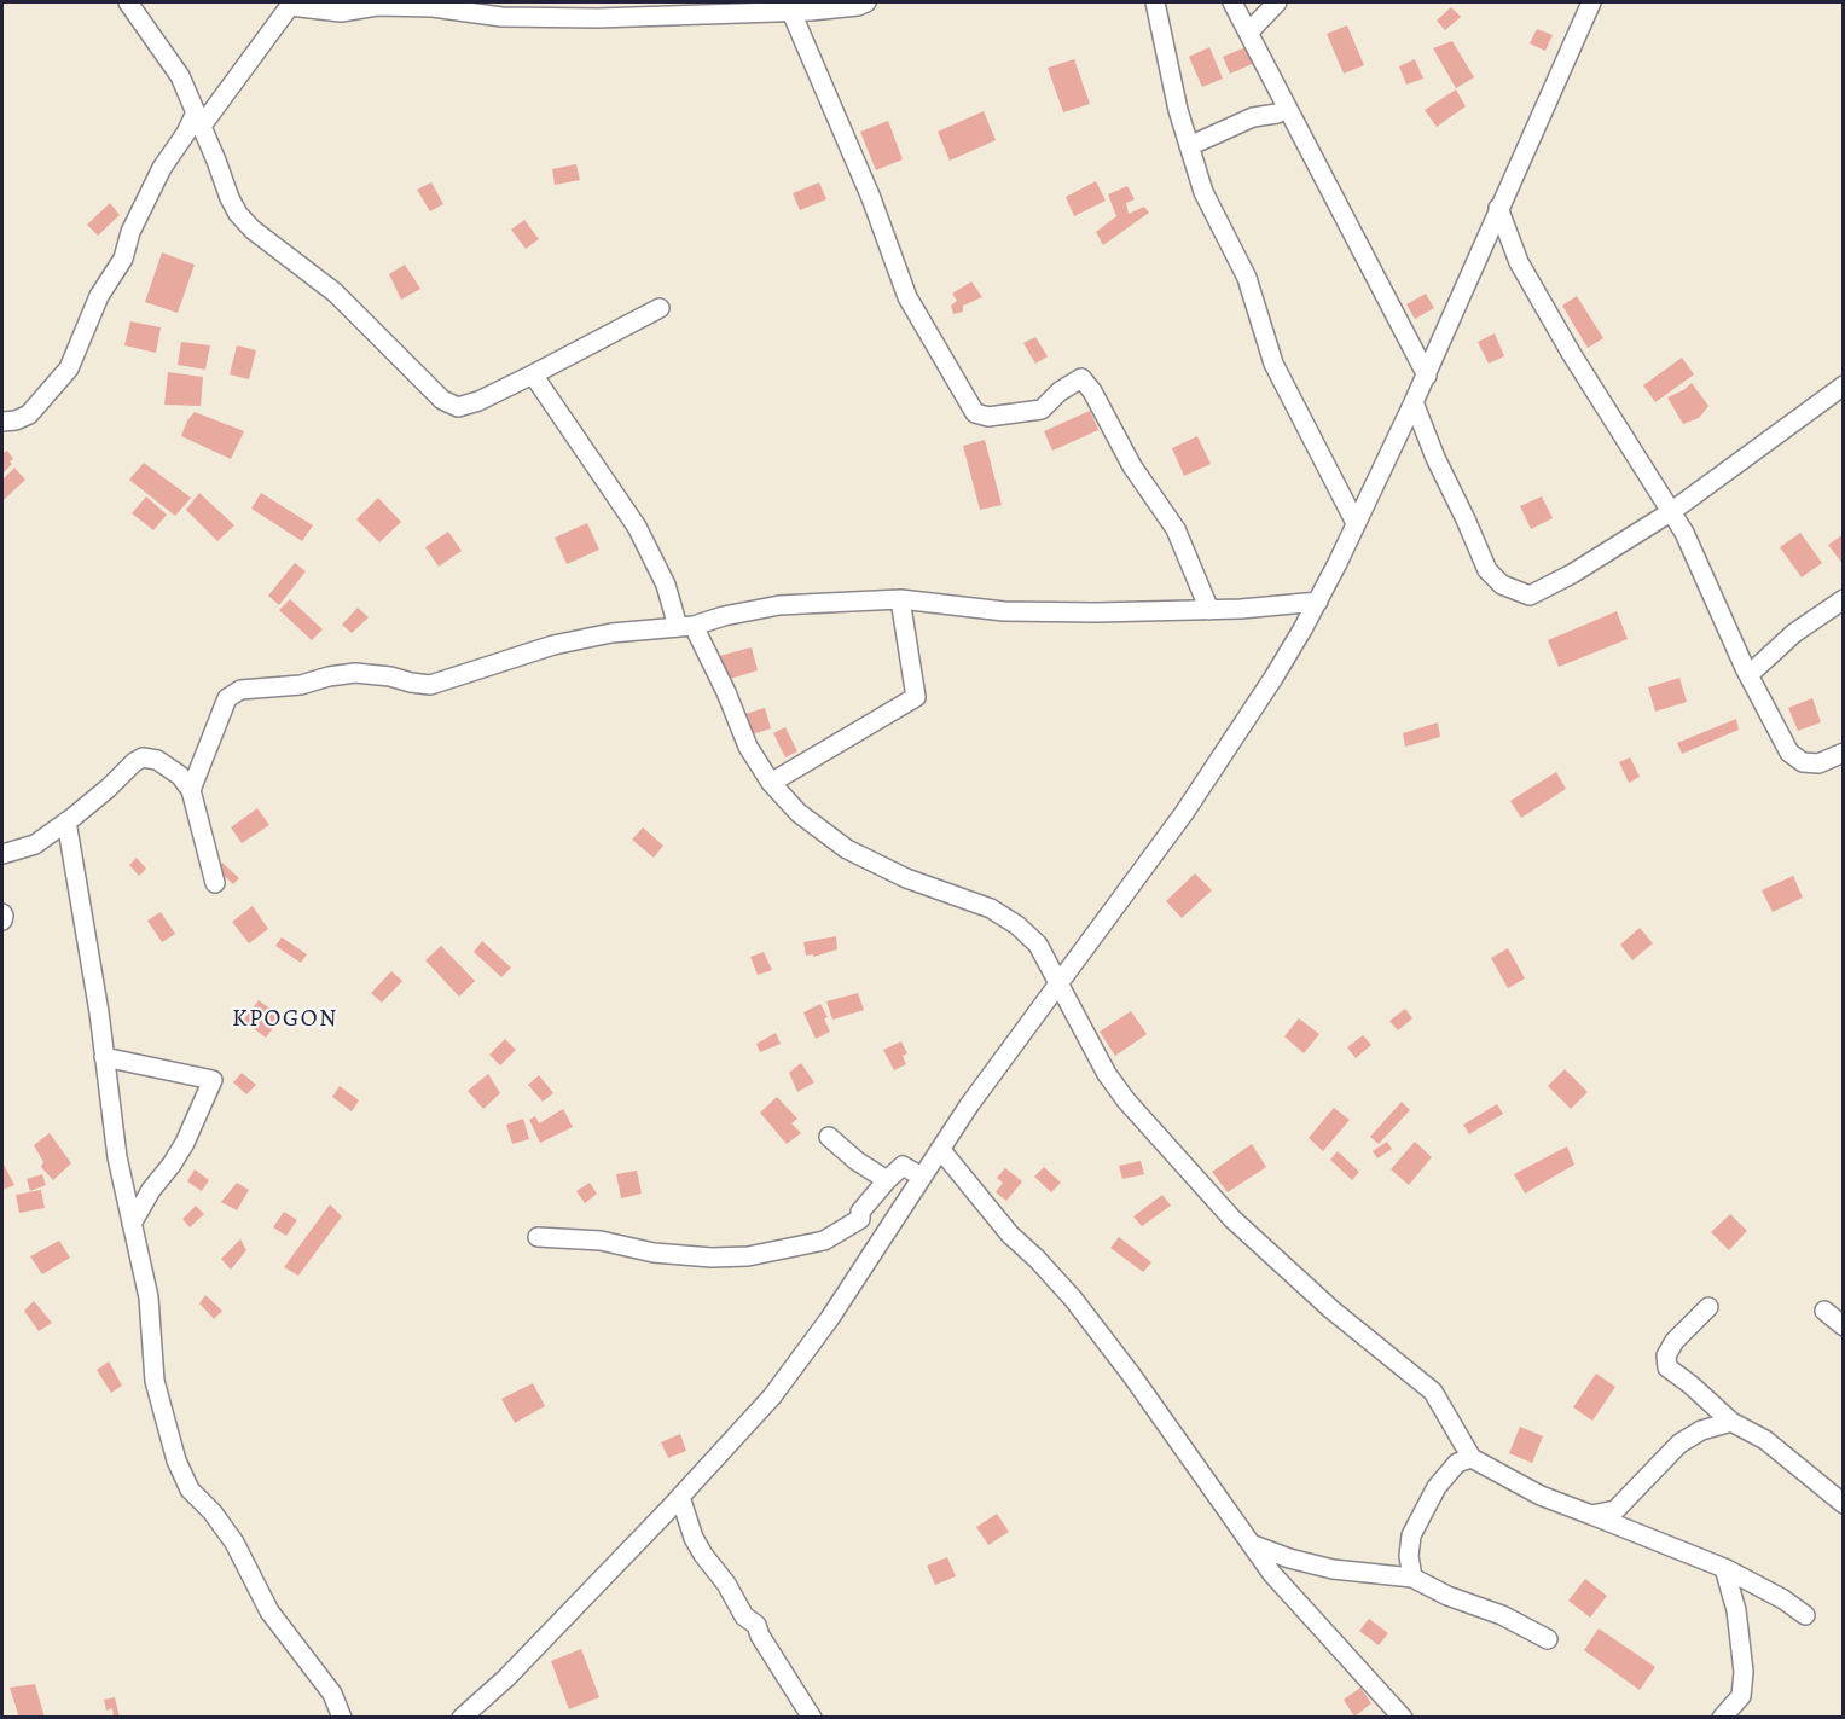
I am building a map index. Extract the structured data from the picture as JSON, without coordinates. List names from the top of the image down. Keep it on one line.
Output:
{"districts":["KPOGON"]}
